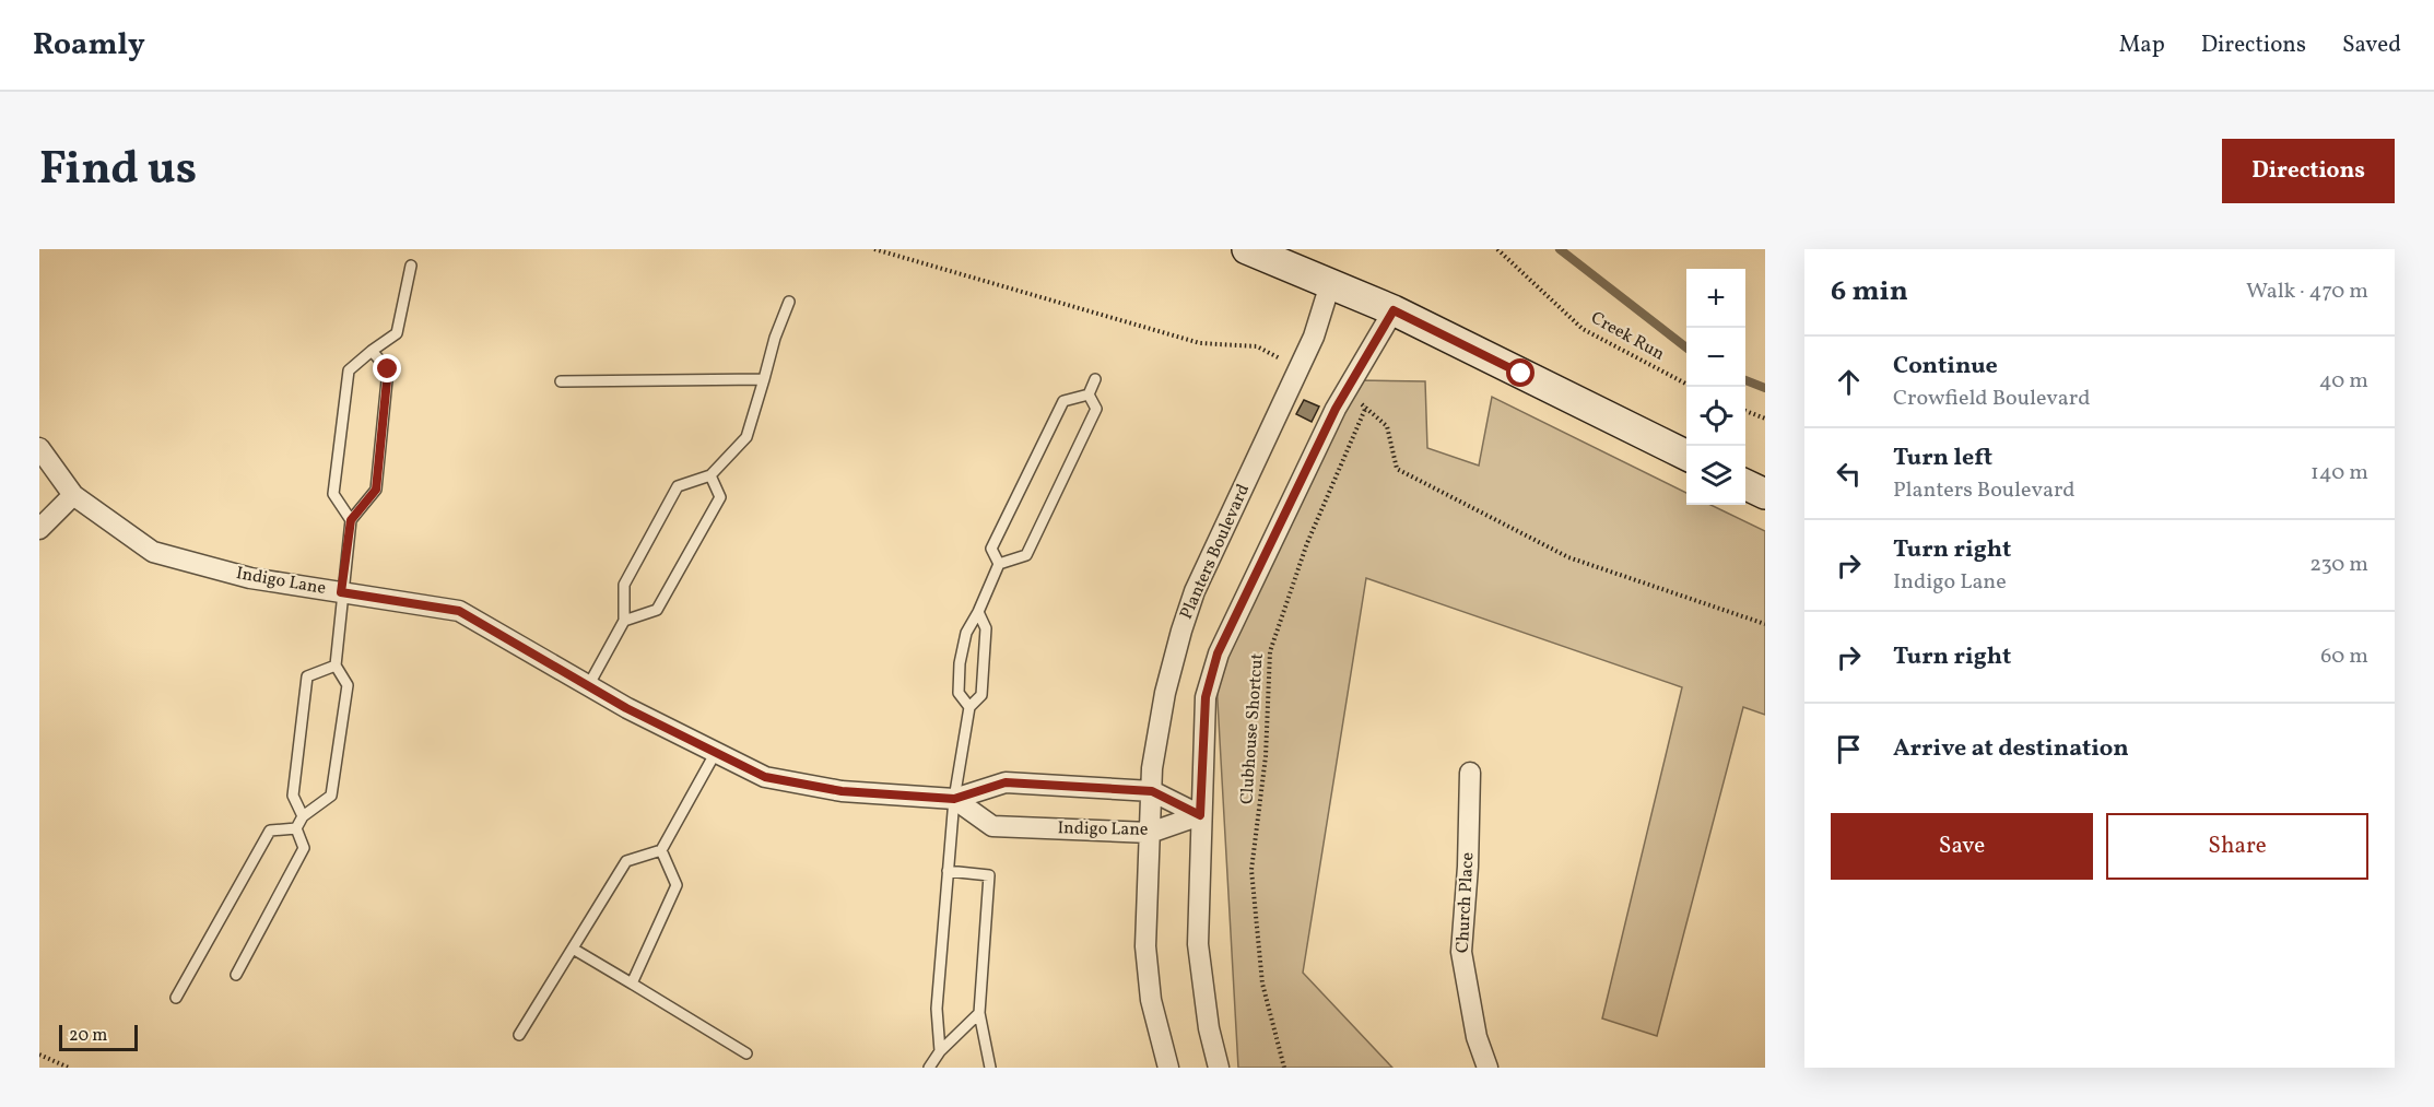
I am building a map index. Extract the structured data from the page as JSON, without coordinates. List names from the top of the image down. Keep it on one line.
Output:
{"streets":{"street":["Planters Boulevard","Indigo Lane","Church Place"],"path":["Creek Run","Clubhouse Shortcut"]},"crossings":[["Planters Boulevard","Indigo Lane"]],"scale_bar":"20 m","page":{"header":"Roamly","nav":["Map","Directions","Saved"],"title":"Find us","buttons":["Directions",["Save","Share"]],"heading":["6 min","Walk · 470 m"],"map_buttons":["+","−"],"list":[["Continue","Crowfield Boulevard","40 m"],["Turn left","Planters Boulevard","140 m"],["Turn right","Indigo Lane","230 m"],["Turn right","60 m"],"Arrive at destination"],"scale":"20 m"}}
